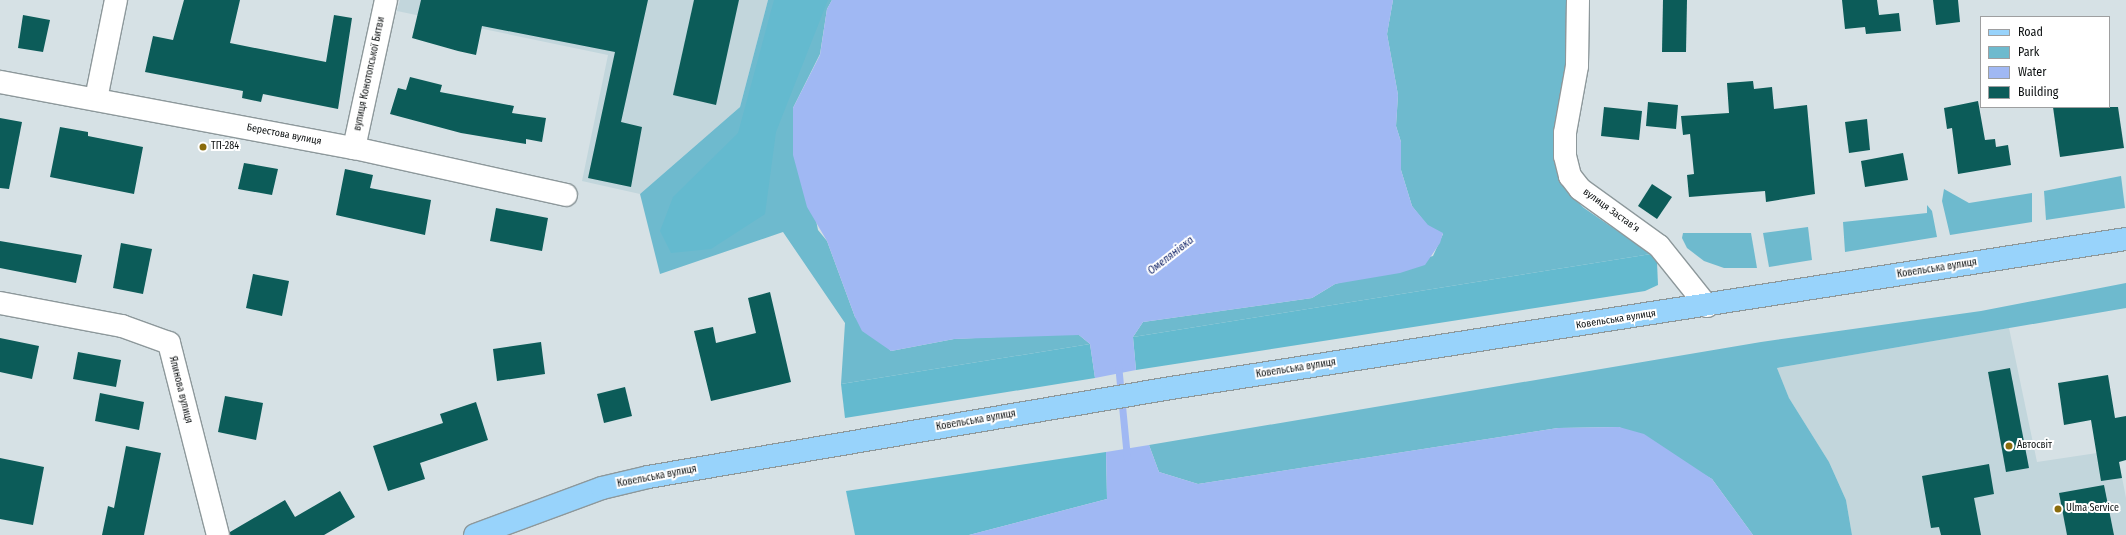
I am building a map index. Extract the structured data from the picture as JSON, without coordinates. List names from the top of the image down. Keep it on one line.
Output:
{"streets":{"main road":["Ковельська вулиця"],"street":["вулиця Конотопської Битви","Берестова вулиця","вулиця Заставʼя","Ялинова вулиця"]},"crossings":[["вулиця Конотопської Битви","Берестова вулиця"],["вулиця Заставʼя","Ковельська вулиця"]],"water":["Омелянівка"],"places":["ТП-284","Автосвіт","Ulma Service"],"legend":["Road","Park","Water","Building"]}
